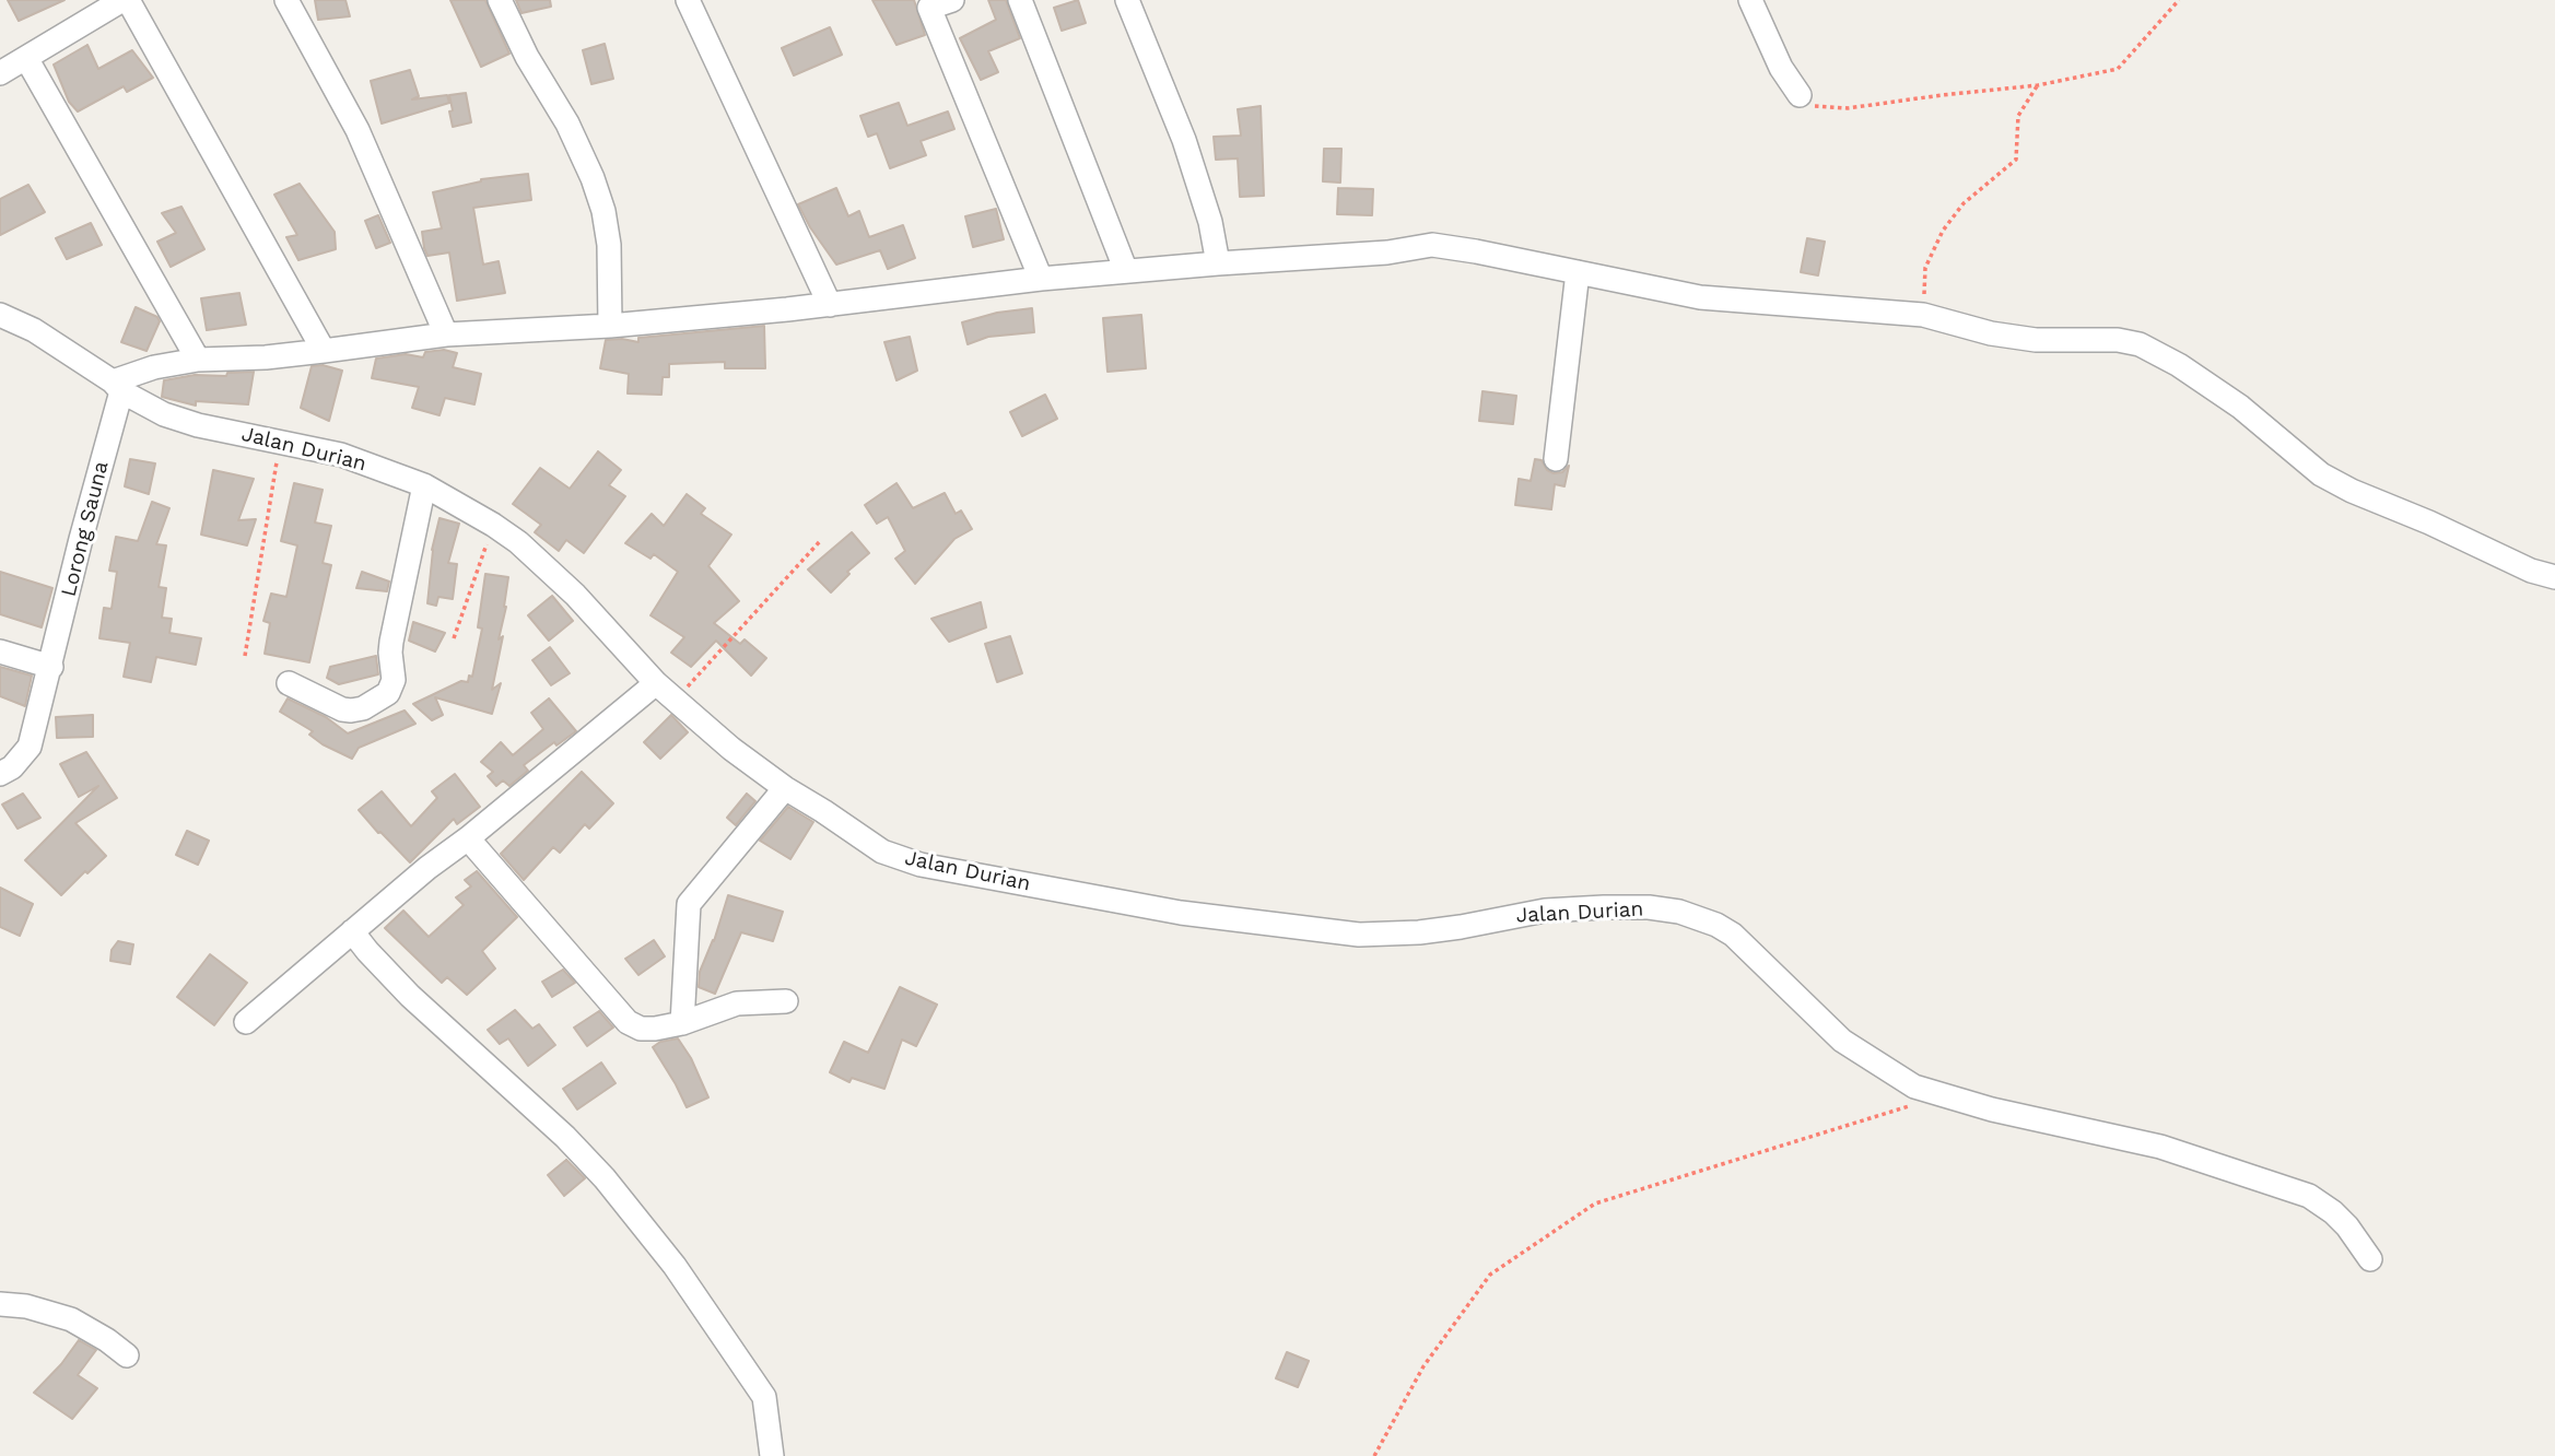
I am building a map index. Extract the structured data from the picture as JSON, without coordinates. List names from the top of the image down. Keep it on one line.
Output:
{"streets":{"street":["Jalan Durian","Lorong Sauna"]},"crossings":[["Jalan Durian","Lorong Sauna"]]}
